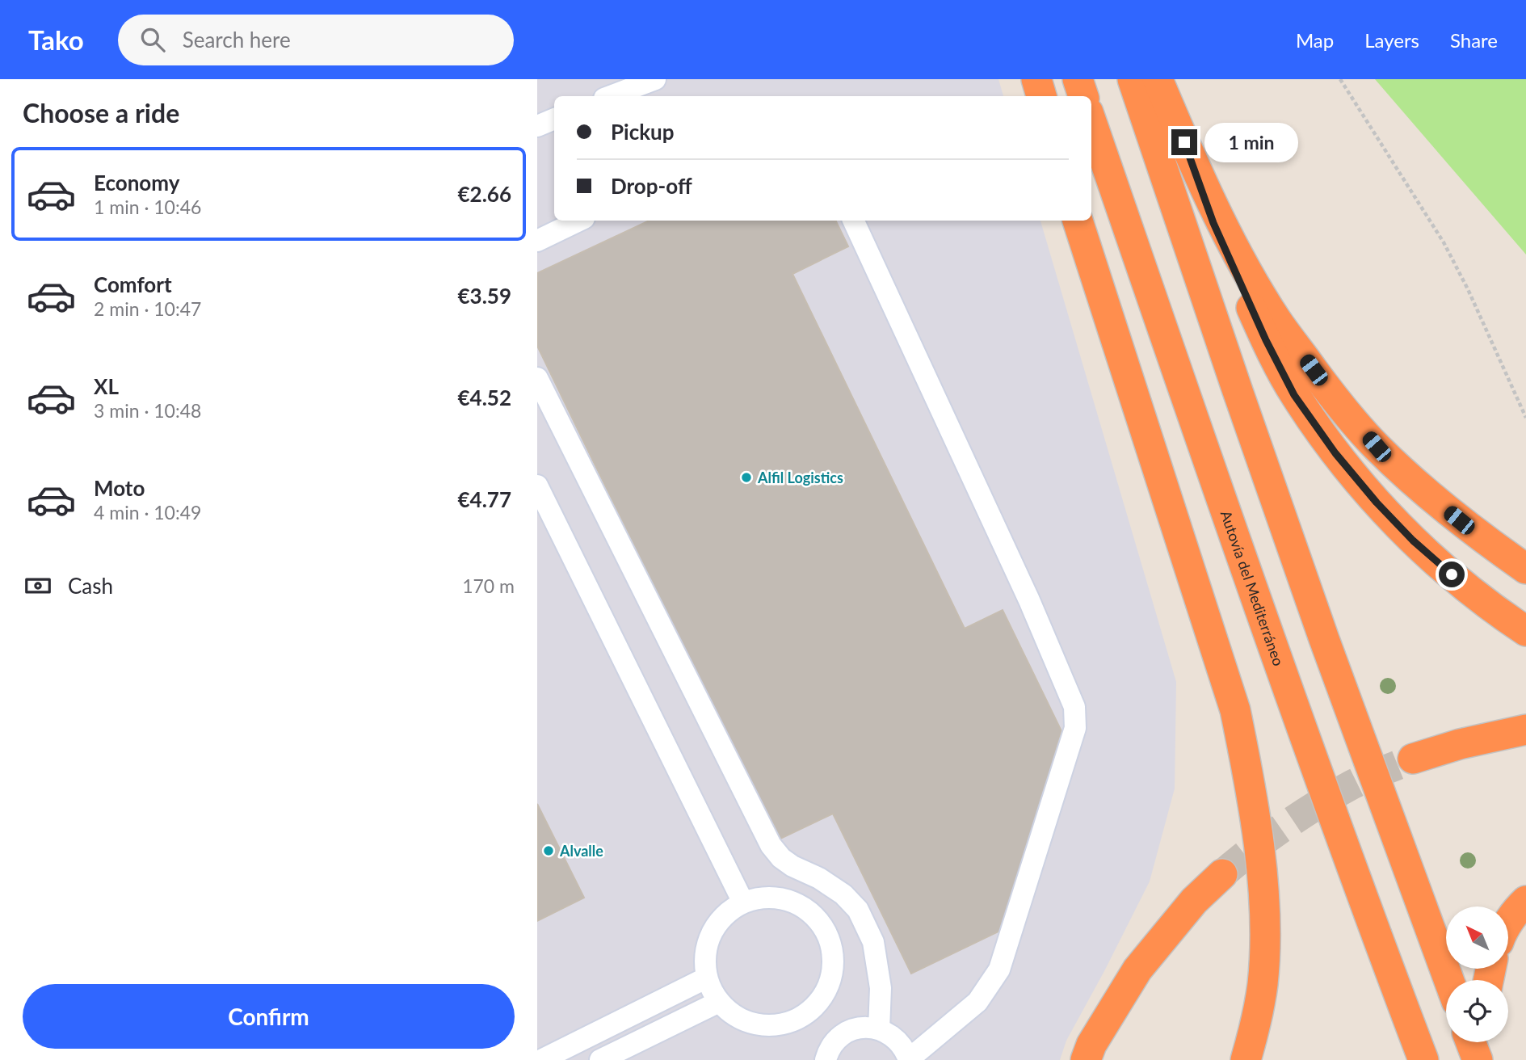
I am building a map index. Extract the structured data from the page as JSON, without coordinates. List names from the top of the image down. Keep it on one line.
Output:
{"streets":{"highway":["Autovía del Mediterráneo"]},"places":["Alfil Logistics","Alvalle"],"north":"top left","page":{"header":"Tako","search":"Search here","nav":["Map","Layers","Share"],"heading":"Choose a ride","banner":["Pickup","Drop-off"],"bubble":"1 min","list":[{"name":"Economy","note":"1 min · 10:46","value":"€2.66"},{"name":"Comfort","note":"2 min · 10:47","value":"€3.59"},{"name":"XL","note":"3 min · 10:48","value":"€4.52"},{"name":"Moto","note":"4 min · 10:49","value":"€4.77"}],"pay":["Cash","170 m"],"buttons":"Confirm"}}
